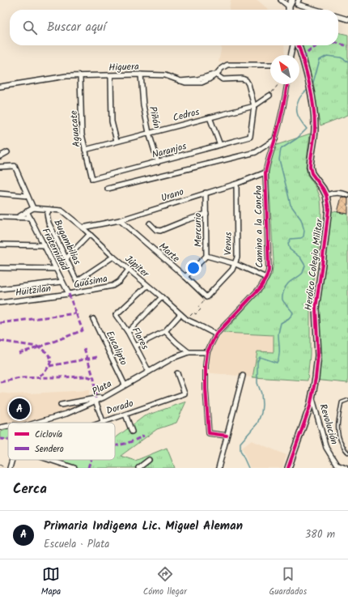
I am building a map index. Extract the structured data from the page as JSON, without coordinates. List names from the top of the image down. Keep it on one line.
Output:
{"streets":{"street":["Higuera","Cedros","Piñón","Aguacate","Naranjos","Urano","Camino a la Concha","Mercurio","Bugambilias","Venus","Fraternidad","Marte","Heróico Colegio Militar","Júpiter","Guásima","Huitzilan","Flores","Eucalipto","Plata","Dorado","Revolución"]},"crossings":[["Higuera","Piñón"],["Higuera","Aguacate"],["Cedros","Piñón"],["Cedros","Aguacate"],["Cedros","Naranjos"],["Piñón","Naranjos"],["Aguacate","Naranjos"],["Urano","Camino a la Concha"],["Urano","Mercurio"],["Urano","Venus"],["Urano","Marte"],["Urano","Júpiter"],["Camino a la Concha","Júpiter"],["Camino a la Concha","Plata"],["Mercurio","Marte"],["Bugambilias","Júpiter"],["Venus","Marte"],["Fraternidad","Guásima"],["Fraternidad","Huitzilan"],["Heróico Colegio Militar","Revolución"],["Júpiter","Guásima"],["Júpiter","Flores"],["Guásima","Huitzilan"],["Flores","Plata"],["Eucalipto","Plata"]],"legend":["Ciclovía","Sendero"],"north":"top left","page":{"search":"Buscar aquí","pins":"A","heading":"Cerca","list":[{"mark":"A","name":"Primaria Indigena Lic. Miguel Aleman","note":"Escuela · Plata","value":"380 m"}],"nav":["Mapa","Cómo llegar","Guardados"]}}
